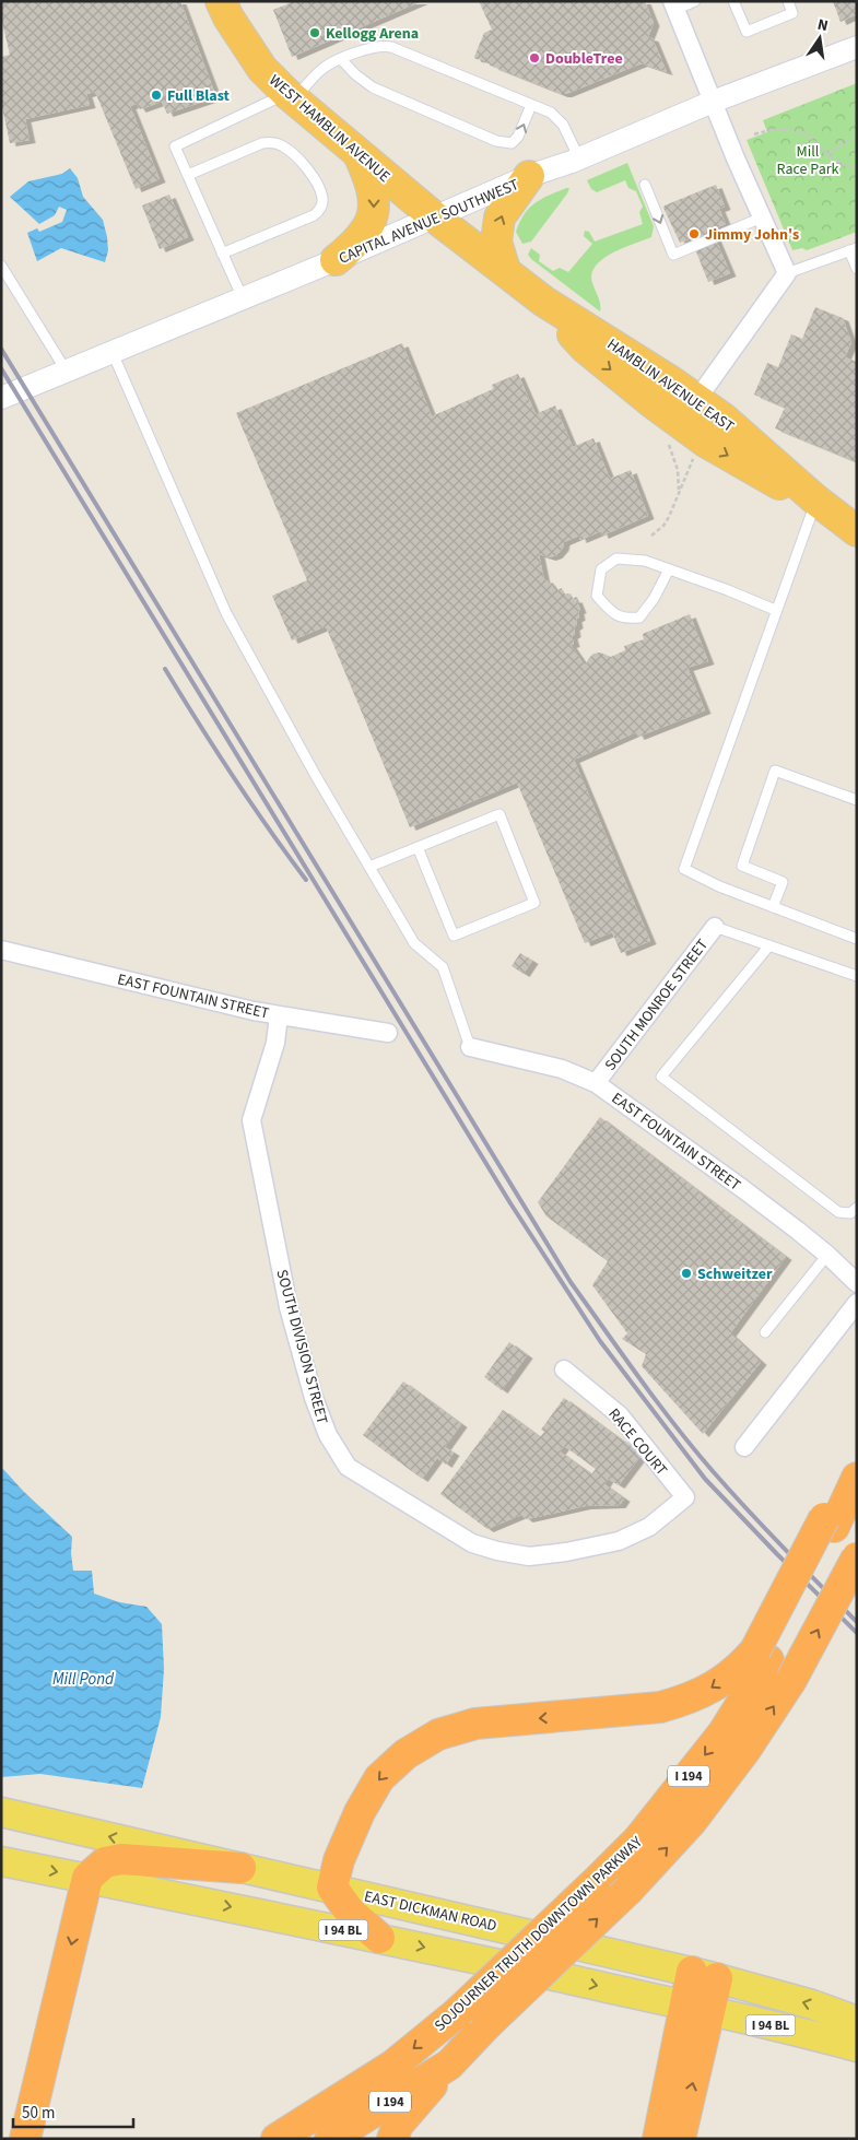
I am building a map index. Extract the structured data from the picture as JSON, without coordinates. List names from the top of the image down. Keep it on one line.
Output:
{"streets":{"highway":["WEST HAMBLIN AVENUE","HAMBLIN AVENUE EAST","I 194","SOJOURNER TRUTH DOWNTOWN PARKWAY"],"main road":["EAST DICKMAN ROAD","I 94 BL"],"street":["CAPITAL AVENUE SOUTHWEST","EAST FOUNTAIN STREET","SOUTH MONROE STREET","SOUTH DIVISION STREET","RACE COURT"]},"crossings":[["WEST HAMBLIN AVENUE","CAPITAL AVENUE SOUTHWEST"],["WEST HAMBLIN AVENUE","HAMBLIN AVENUE EAST"],["CAPITAL AVENUE SOUTHWEST","HAMBLIN AVENUE EAST"],["EAST FOUNTAIN STREET","SOUTH MONROE STREET"],["EAST FOUNTAIN STREET","SOUTH DIVISION STREET"],["SOUTH DIVISION STREET","RACE COURT"]],"water":["Mill Pond"],"parks":["Mill Race Park"],"places":["Kellogg Arena","DoubleTree","Full Blast","Jimmy John's","Schweitzer"],"scale_bar":"50 m","north":"top"}
